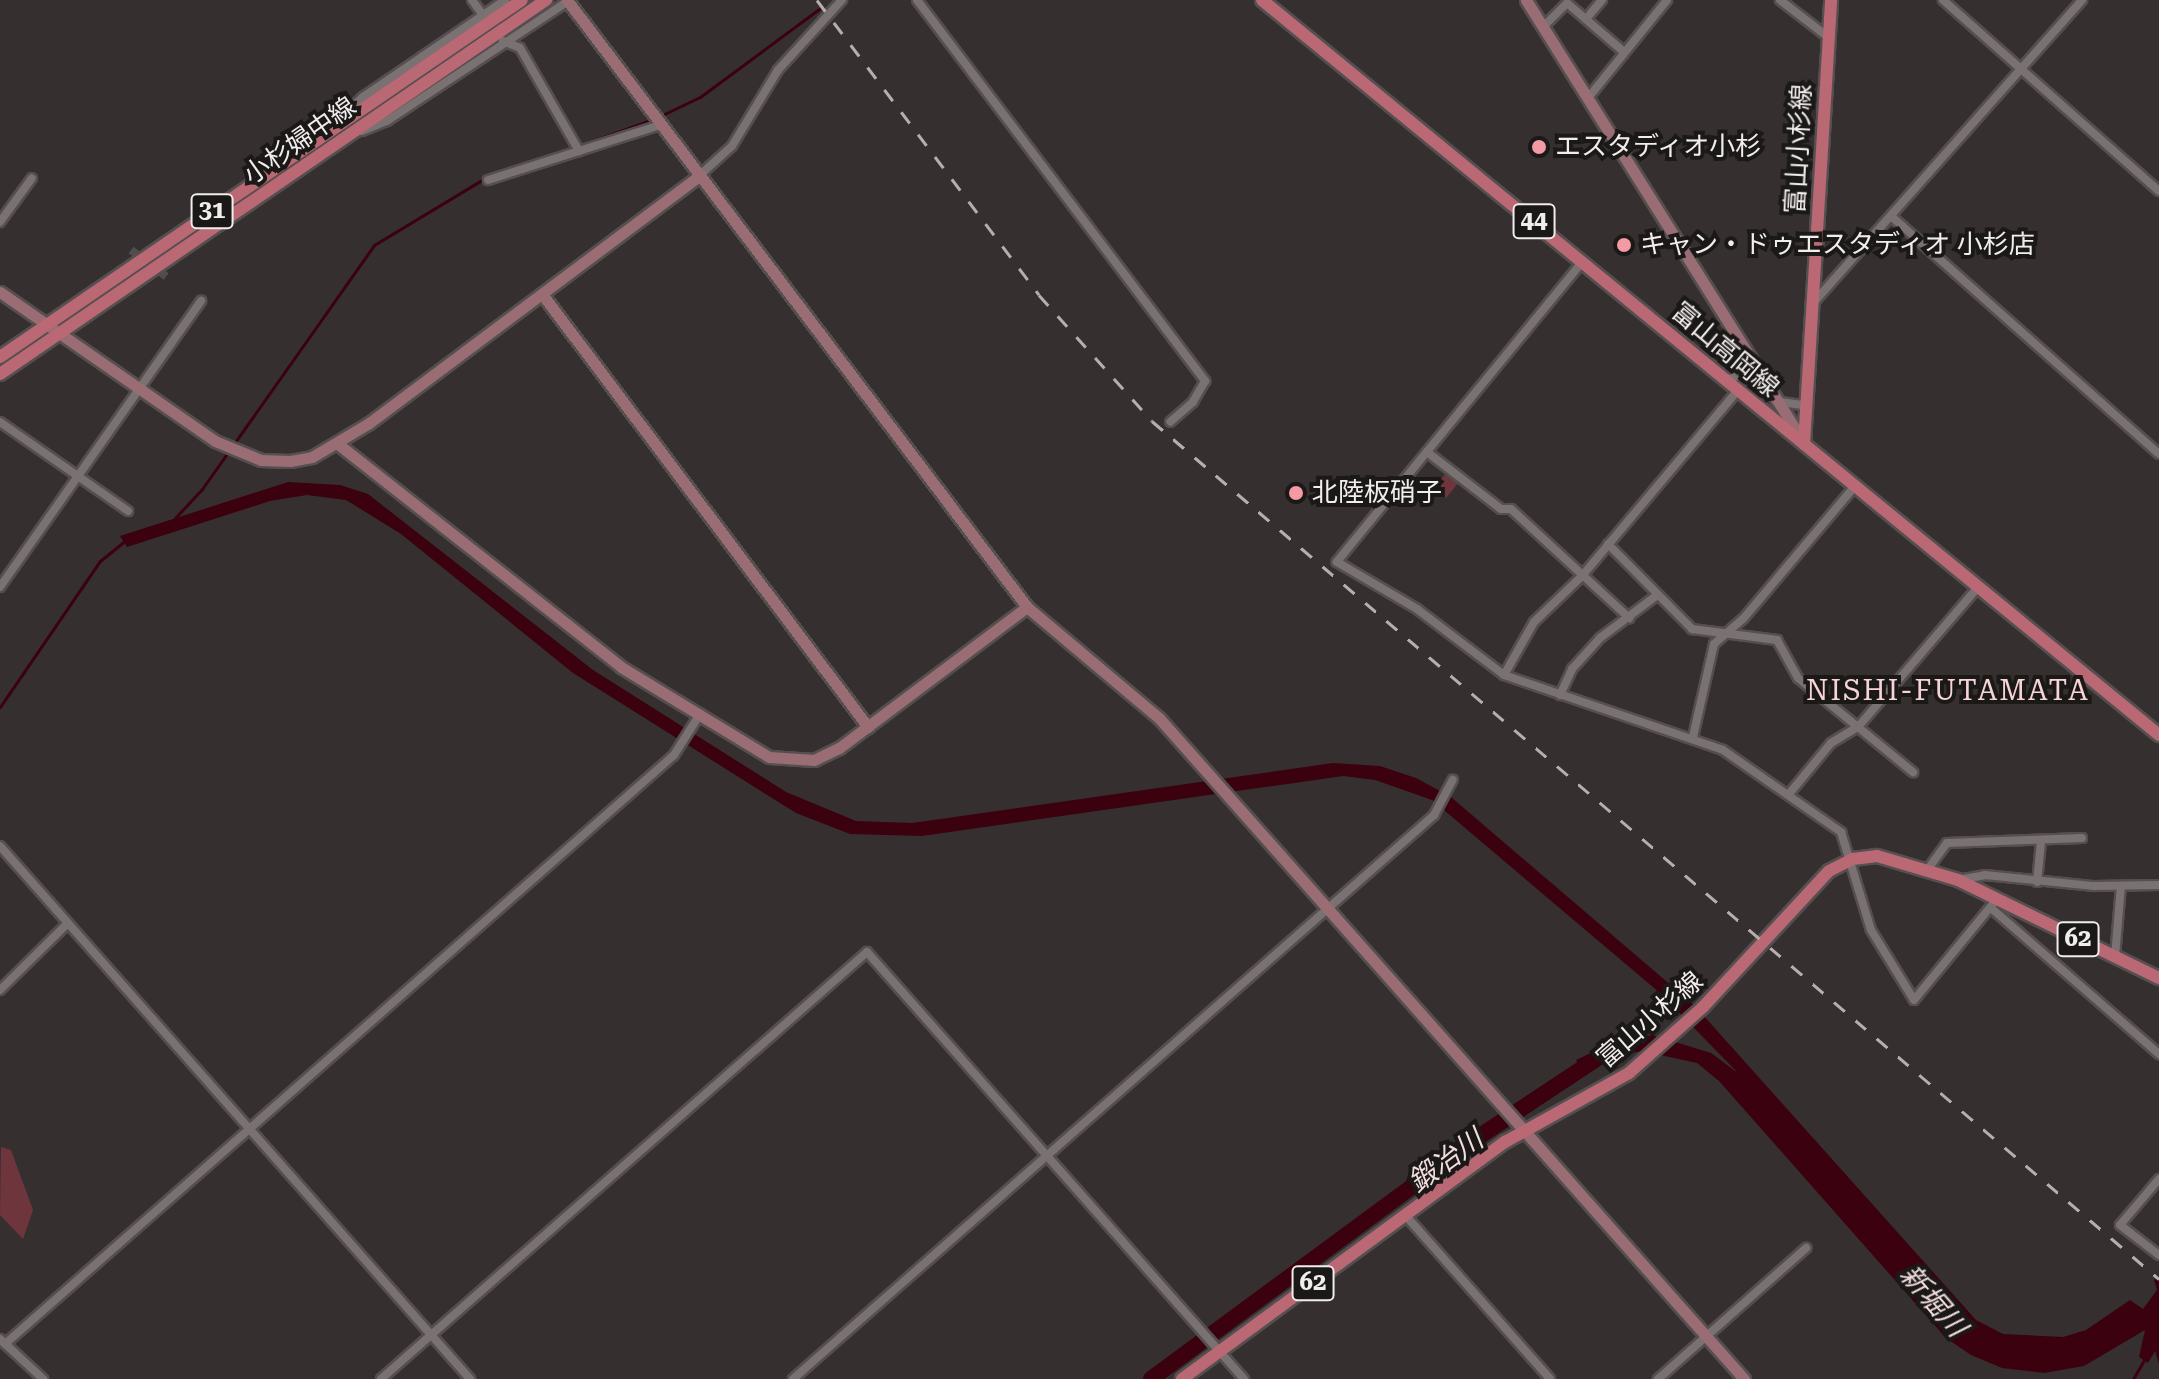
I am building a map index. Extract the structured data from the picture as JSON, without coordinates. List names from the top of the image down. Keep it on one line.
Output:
{"streets":{"main road":["小杉婦中線","富山小杉線","31","44","富山高岡線","62"]},"crossings":[["富山小杉線","富山高岡線"],["富山小杉線","62"]],"districts":["NISHI-FUTAMATA"],"water":["鍛冶川","新堀川"],"places":["エスタディオ小杉","キャン・ドゥエスタディオ 小杉店","北陸板硝子"]}
